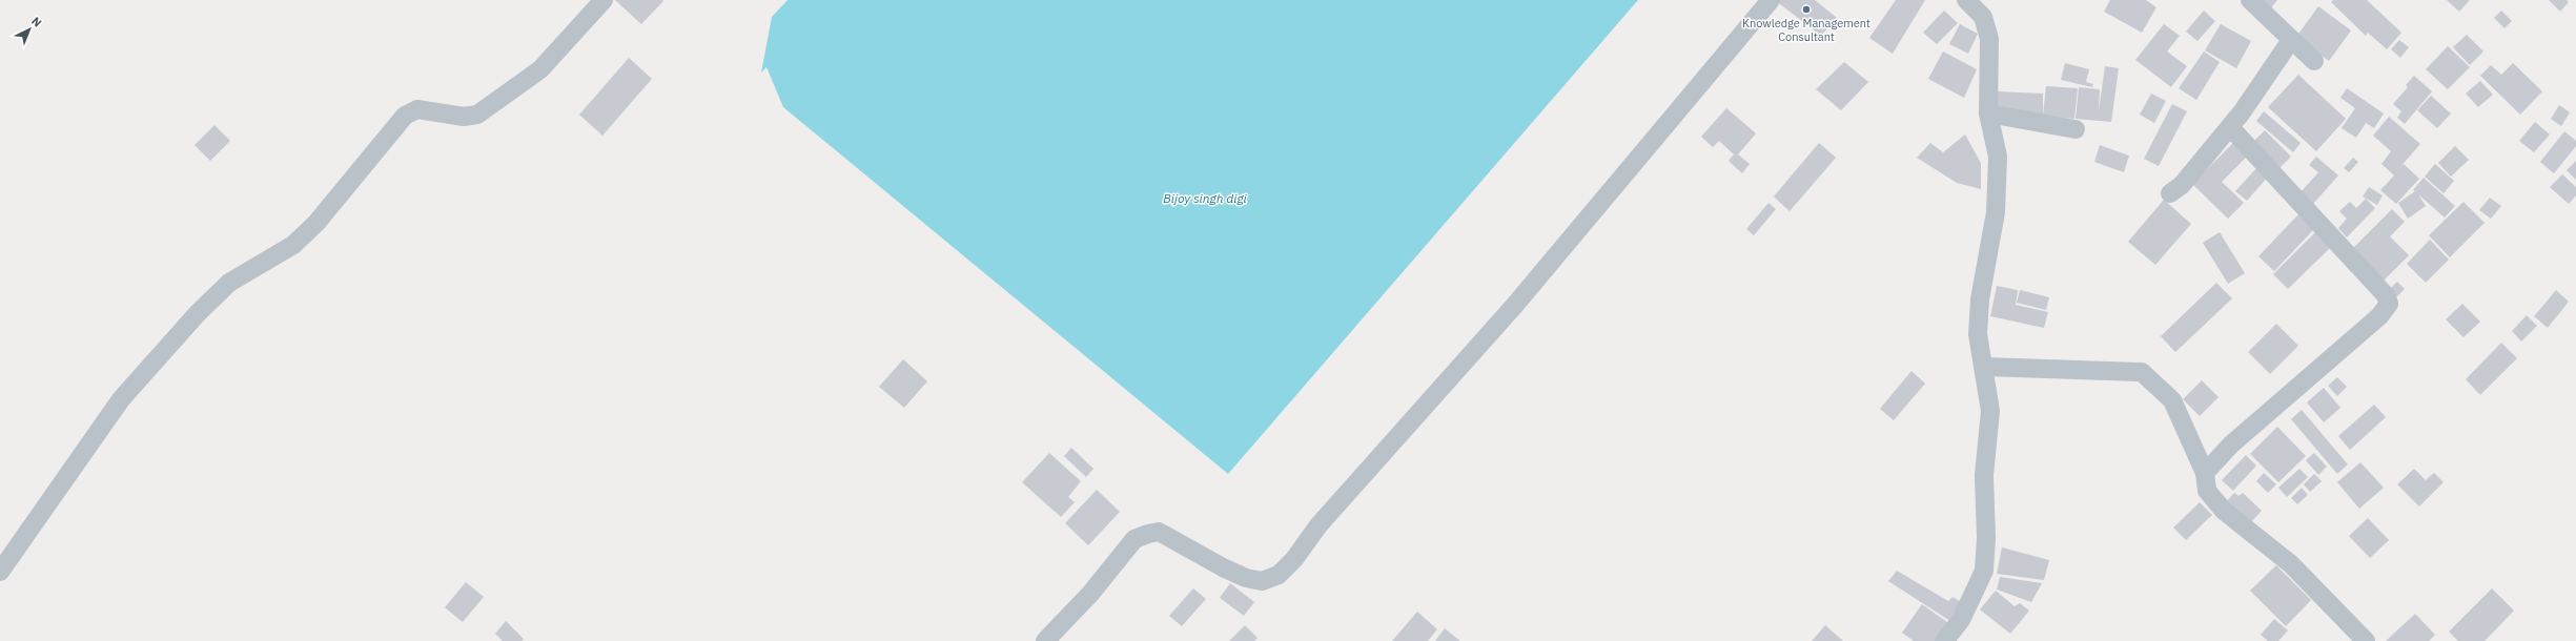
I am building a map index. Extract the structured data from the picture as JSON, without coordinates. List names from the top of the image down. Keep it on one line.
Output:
{"water":["Bijoy singh digi"],"places":["Knowledge Management Consultant"],"north":"top right"}
